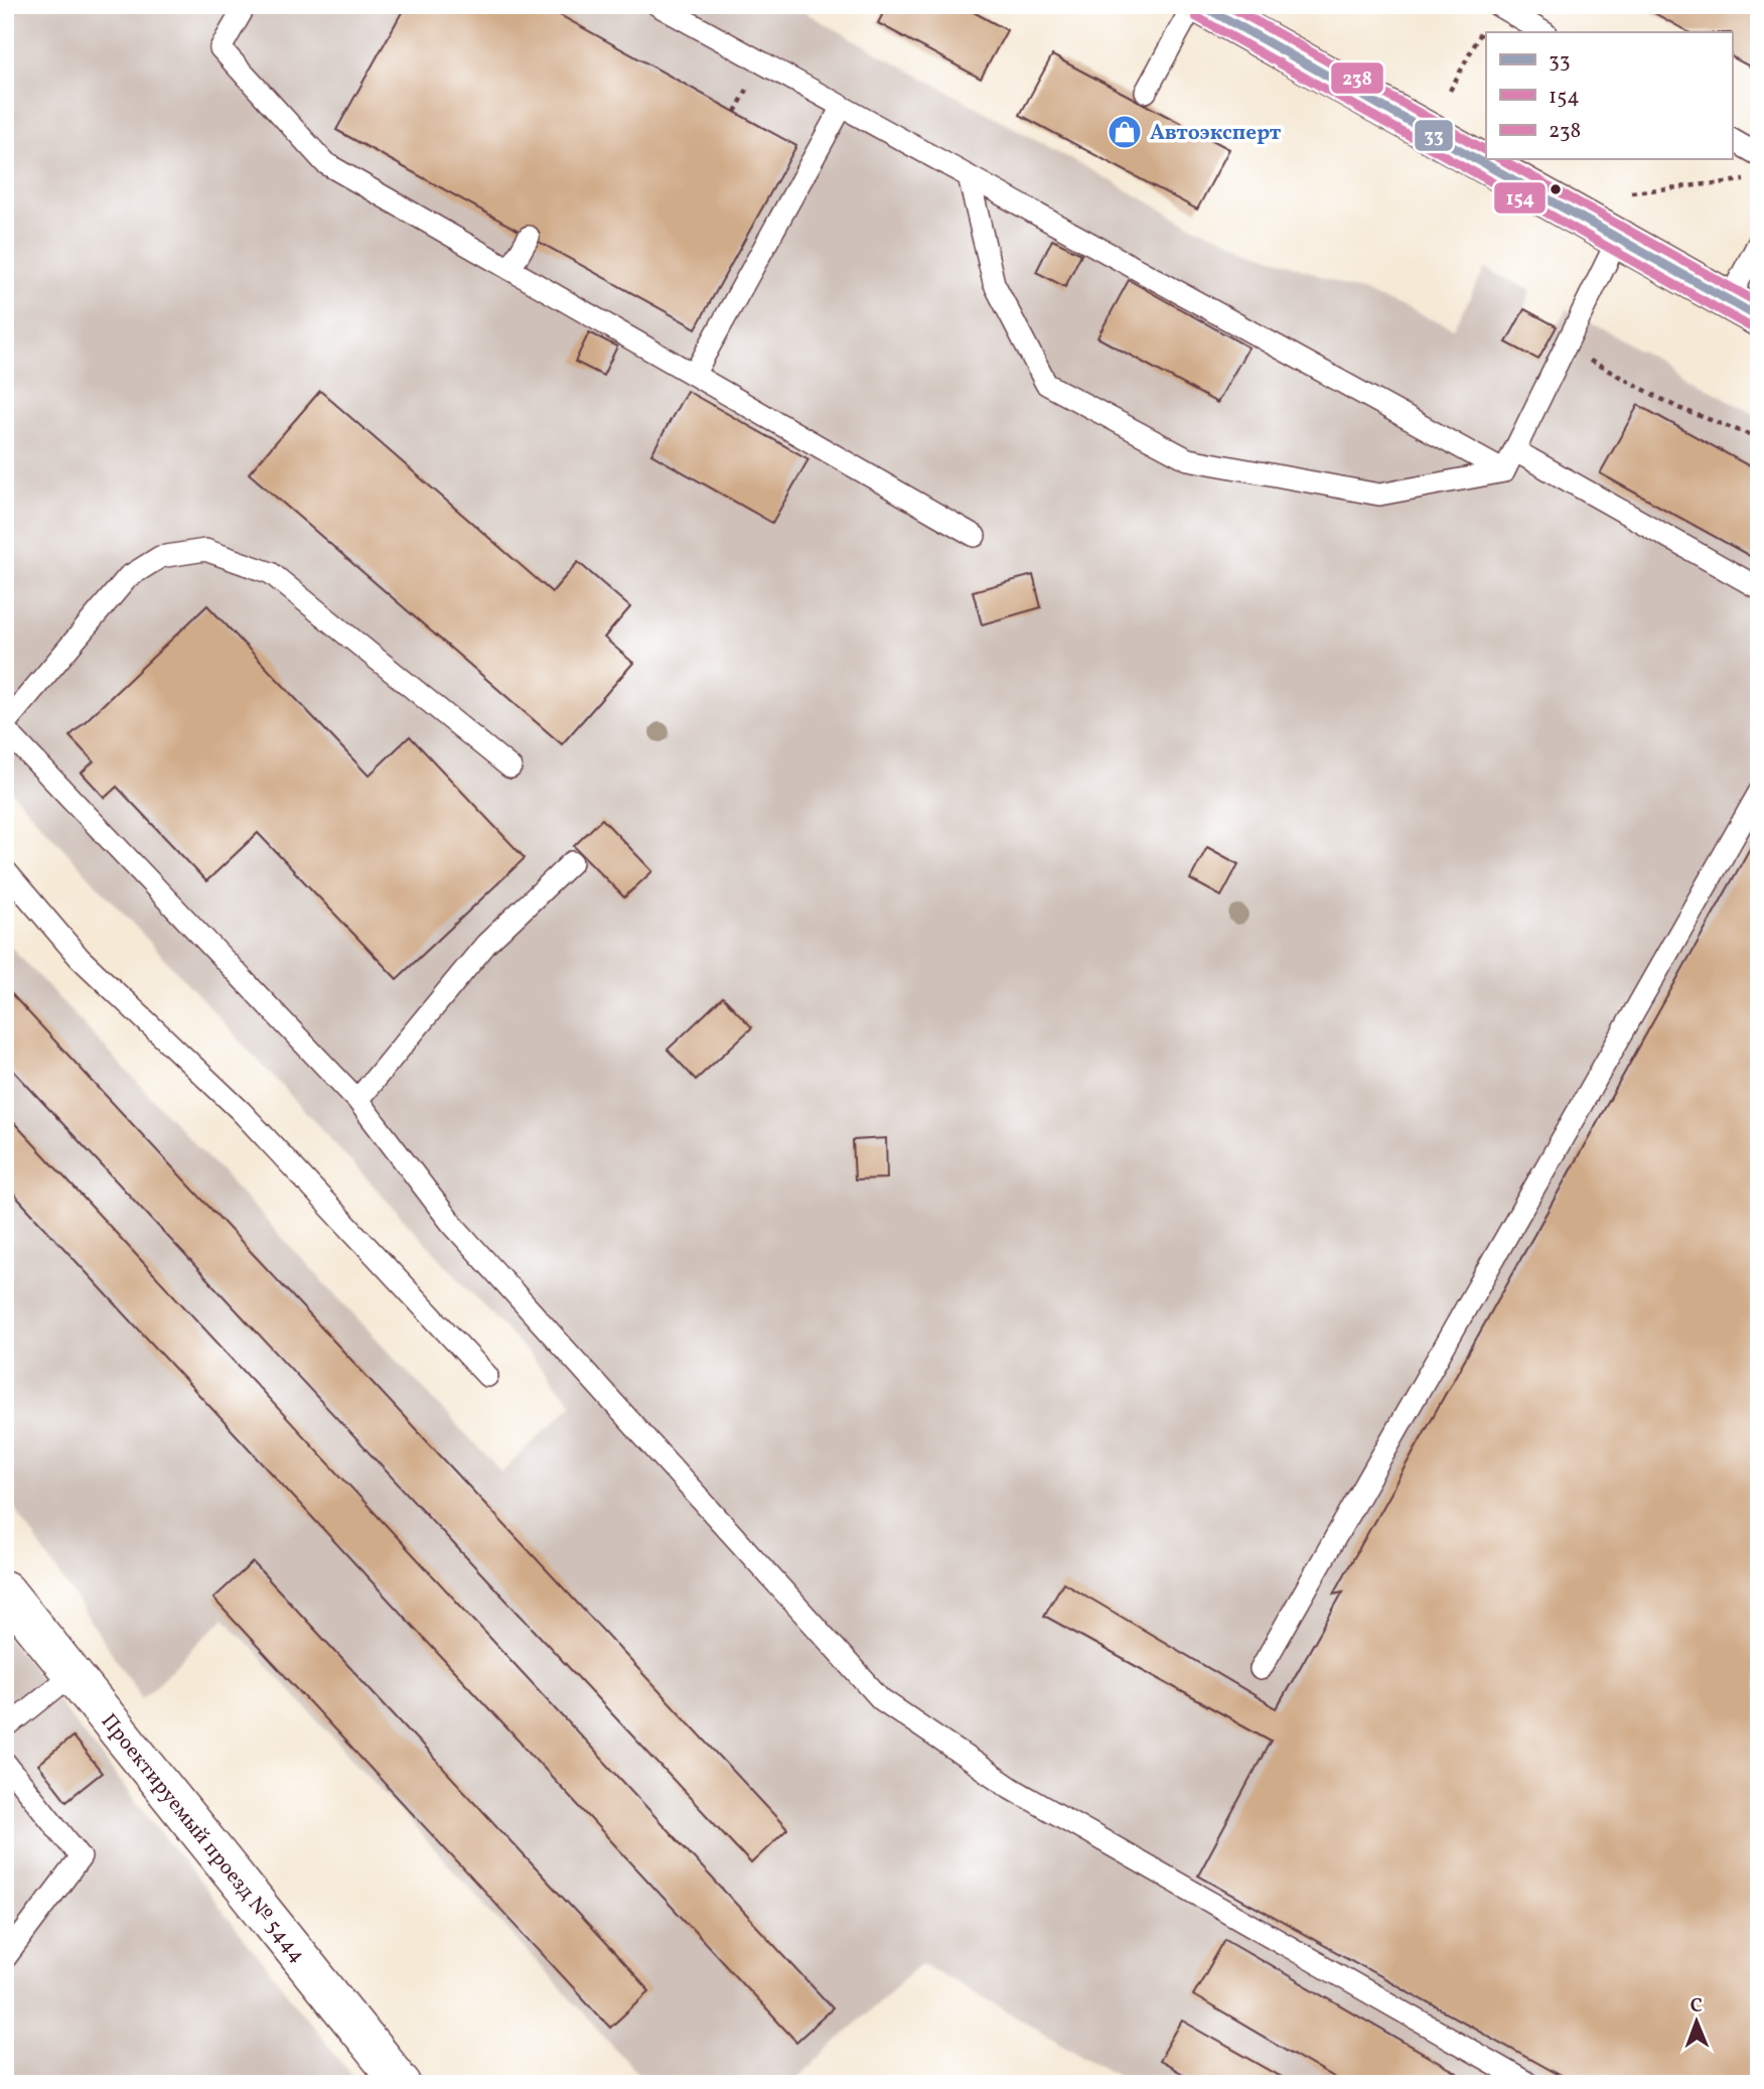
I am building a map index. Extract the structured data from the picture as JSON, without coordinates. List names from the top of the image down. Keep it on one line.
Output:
{"streets":{"street":["Проектируемый проезд № 5444"]},"places":{"shop":["Автоэксперт"]},"lines":["transit line 33","transit line 238","transit line 154"],"legend":["33","154","238"],"north":"top"}
